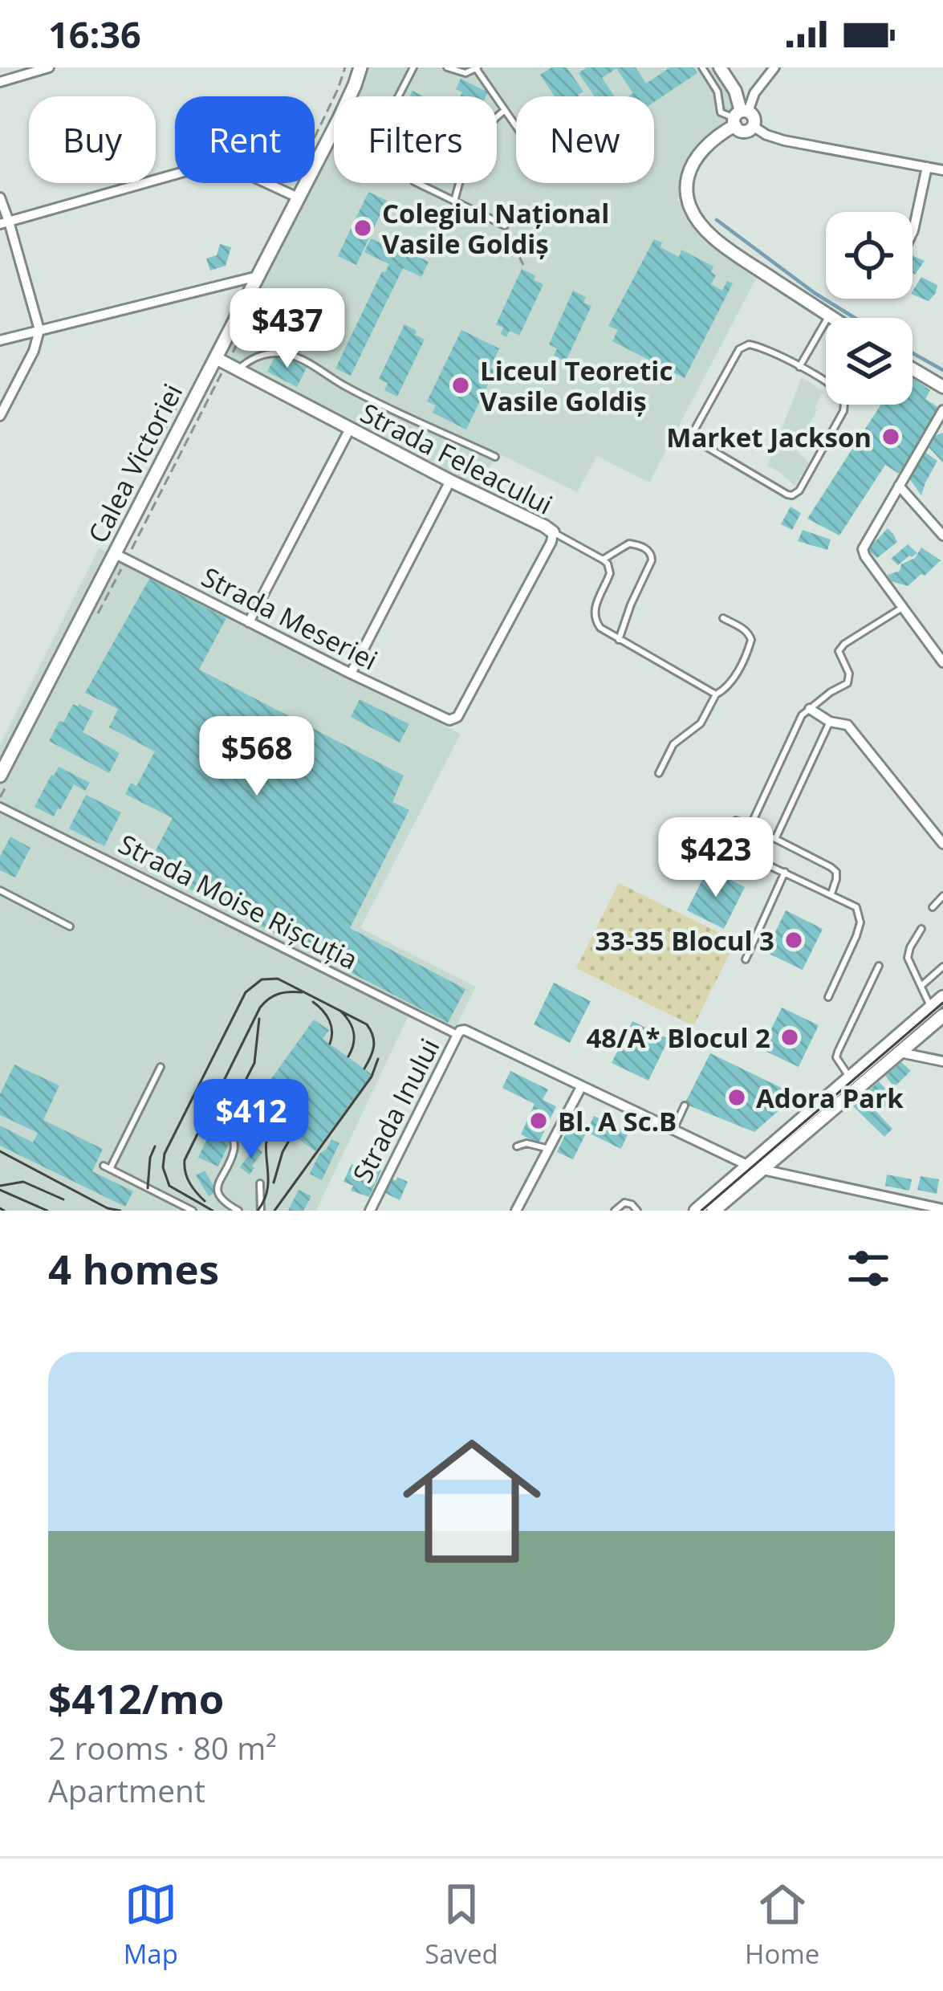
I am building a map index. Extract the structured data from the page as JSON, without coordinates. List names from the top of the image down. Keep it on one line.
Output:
{"streets":{"main road":["Calea Victoriei"],"street":["Strada Feleacului","Strada Meseriei","Strada Moise Rișcuția","Strada Inului"]},"crossings":[["Strada Feleacului","Calea Victoriei"],["Strada Feleacului","Strada Meseriei"],["Calea Victoriei","Strada Meseriei"],["Strada Moise Rișcuția","Strada Inului"]],"places":["Colegiul Național Vasile Goldiș","Liceul Teoretic Vasile Goldiș","Market Jackson","33-35 Blocul 3","48/A* Blocul 2","Adora Park","Bl. A Sc.B"],"page":{"status":"16:36","chip":["Buy","Rent","Filters","New"],"price":["$437","$568","$423","$412"],"heading":"4 homes","list":[{"name":"$412/mo","note":"2 rooms · 80 m² · Apartment"}],"tabs":["Map","Saved","Home"]}}
